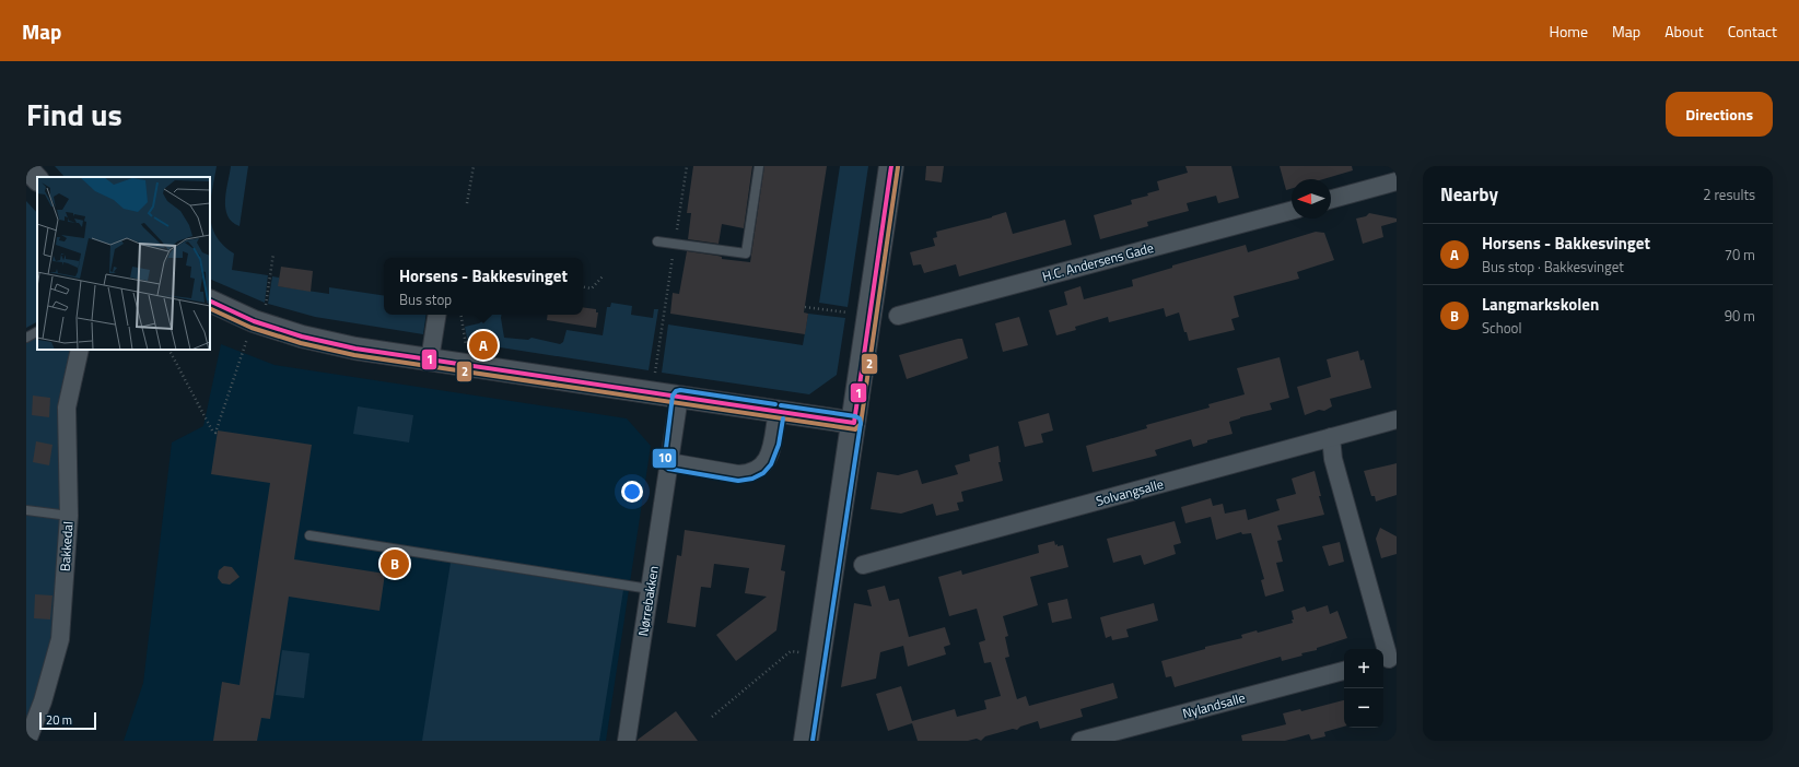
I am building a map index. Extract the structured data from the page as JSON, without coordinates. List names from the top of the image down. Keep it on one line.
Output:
{"streets":{"street":["H.C. Andersens Gade","Solvangsalle","Bakkedal","Nørrebakken","Nylandsalle"]},"lines":["transit line 1","transit line 2","transit line 10"],"scale_bar":"20 m","north":"left","page":{"header":"Map","nav":["Home","Map","About","Contact"],"title":"Find us","buttons":"Directions","heading":["Nearby","2 results"],"list":[{"mark":"A","name":"Horsens - Bakkesvinget","note":"Bus stop · Bakkesvinget","value":"70 m"},{"mark":"B","name":"Langmarkskolen","note":"School","value":"90 m"}],"popup":["Horsens - Bakkesvinget","Bus stop"],"pins":["A","B"],"map_buttons":["+","−"],"scale":"20 m"}}
